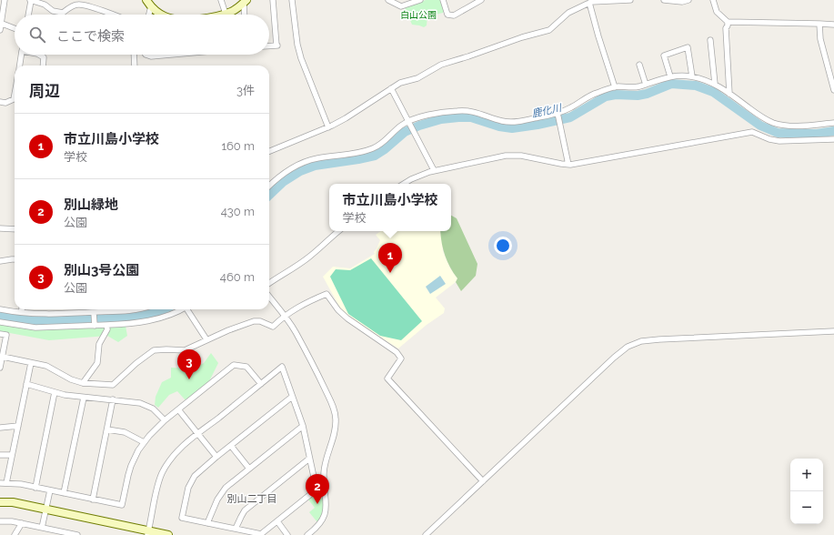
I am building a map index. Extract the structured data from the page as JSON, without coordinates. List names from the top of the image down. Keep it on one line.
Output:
{"districts":["別山二丁目"],"water":["鹿化川"],"parks":["白山公園"],"page":{"search":"ここで検索","heading":["周辺","3件"],"list":[{"mark":"1","name":"市立川島小学校","note":"学校","value":"160 m"},{"mark":"2","name":"別山緑地","note":"公園","value":"430 m"},{"mark":"3","name":"別山3号公園","note":"公園","value":"460 m"}],"popup":["市立川島小学校","学校"],"pins":["1","3","2"],"map_buttons":["+","−"]}}
